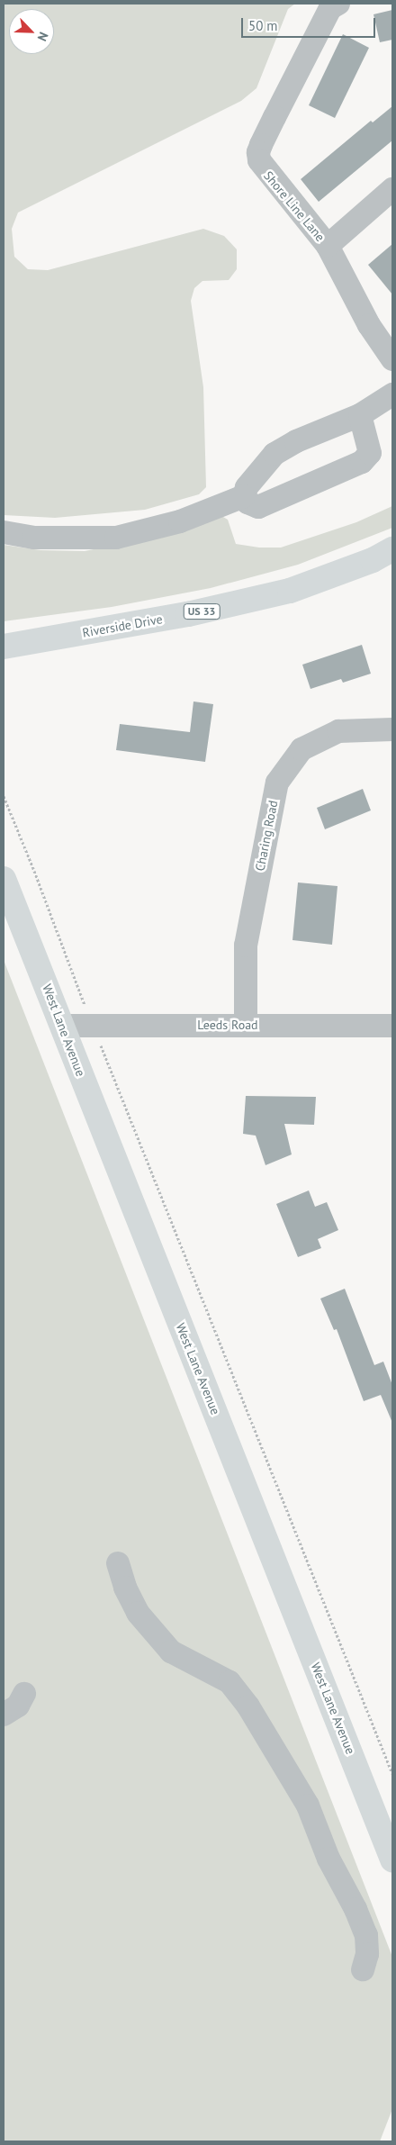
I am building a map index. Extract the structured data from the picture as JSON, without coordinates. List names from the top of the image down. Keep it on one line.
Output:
{"streets":{"main road":["US 33","Riverside Drive","West Lane Avenue"],"street":["Shore Line Lane","Charing Road","Leeds Road"]},"crossings":[["Charing Road","Leeds Road"],["Leeds Road","West Lane Avenue"]],"scale_bar":"50 m","north":"bottom right"}
